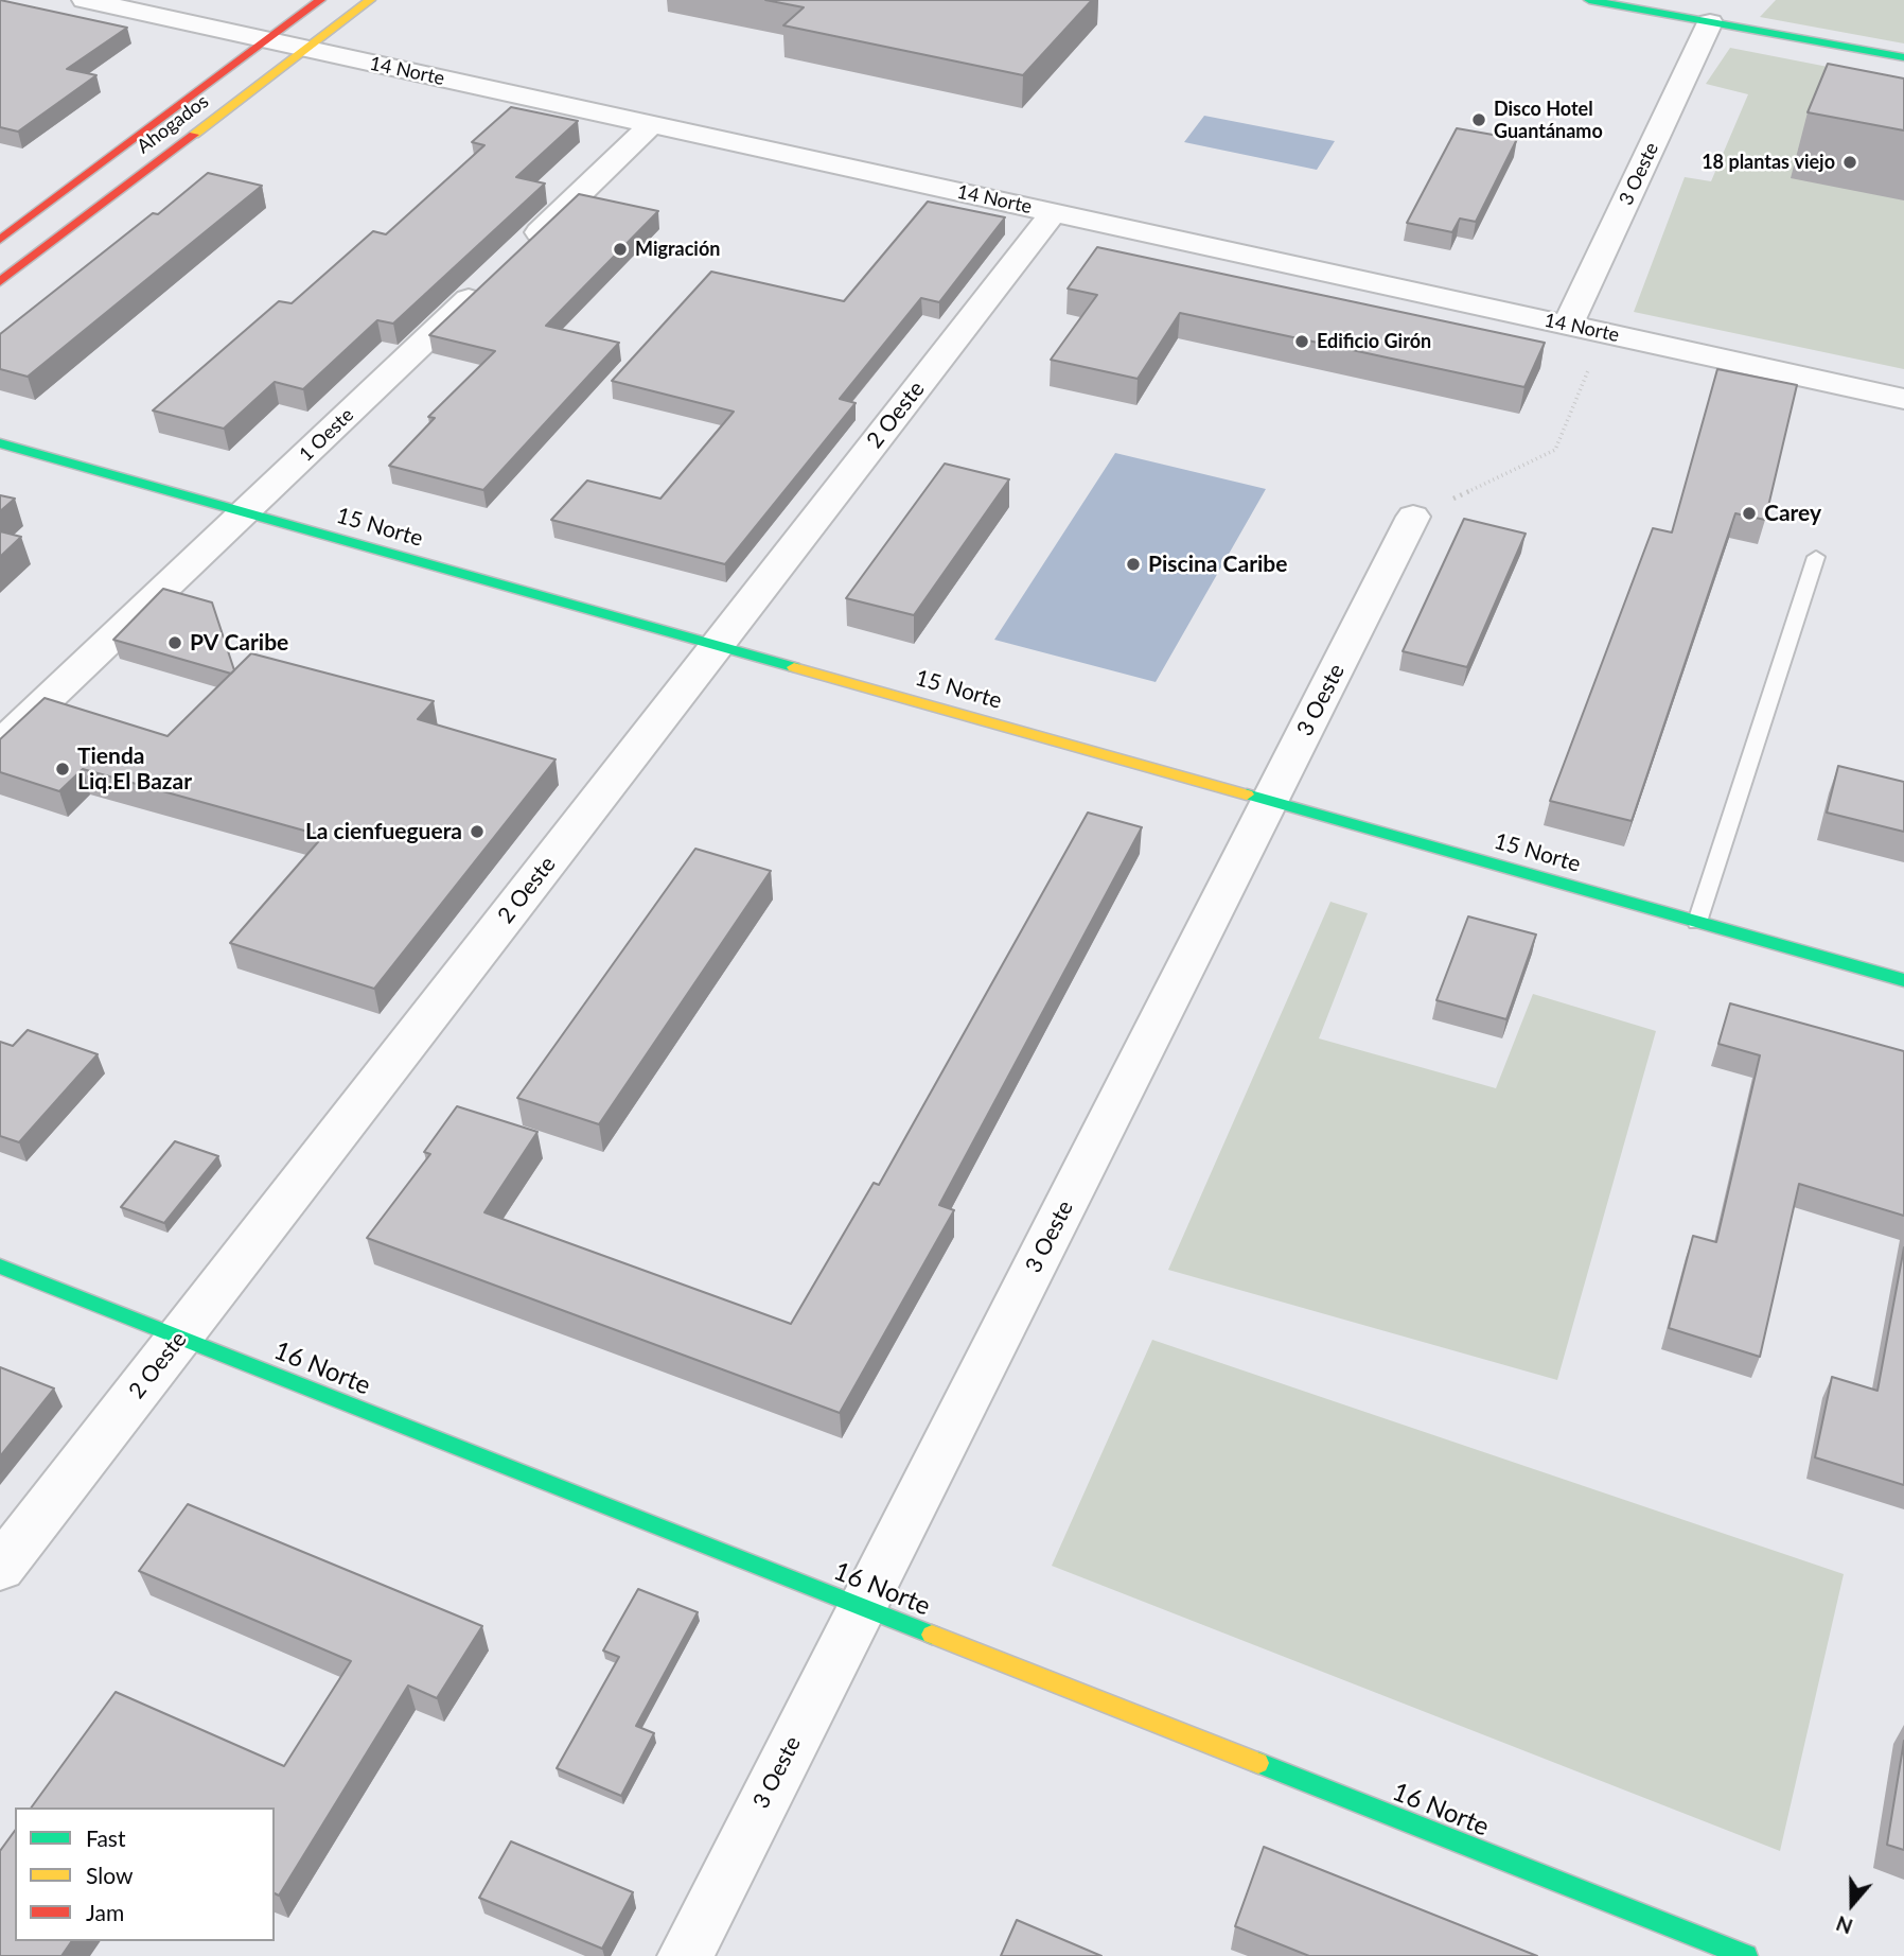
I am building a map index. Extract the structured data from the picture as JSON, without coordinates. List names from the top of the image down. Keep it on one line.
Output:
{"streets":{"street":["14 Norte","Ahogados","3 Oeste","2 Oeste","1 Oeste","15 Norte","16 Norte"]},"crossings":[["14 Norte","Ahogados"],["14 Norte","3 Oeste"],["14 Norte","2 Oeste"],["14 Norte","1 Oeste"],["3 Oeste","15 Norte"],["3 Oeste","16 Norte"],["2 Oeste","15 Norte"],["2 Oeste","16 Norte"],["1 Oeste","15 Norte"]],"places":["Disco Hotel Guantánamo","18 plantas viejo","Migración","Edificio Girón","Carey","Piscina Caribe","PV Caribe","Tienda Liq.El Bazar","La cienfueguera"],"legend":["Fast","Slow","Jam"],"north":"bottom"}
